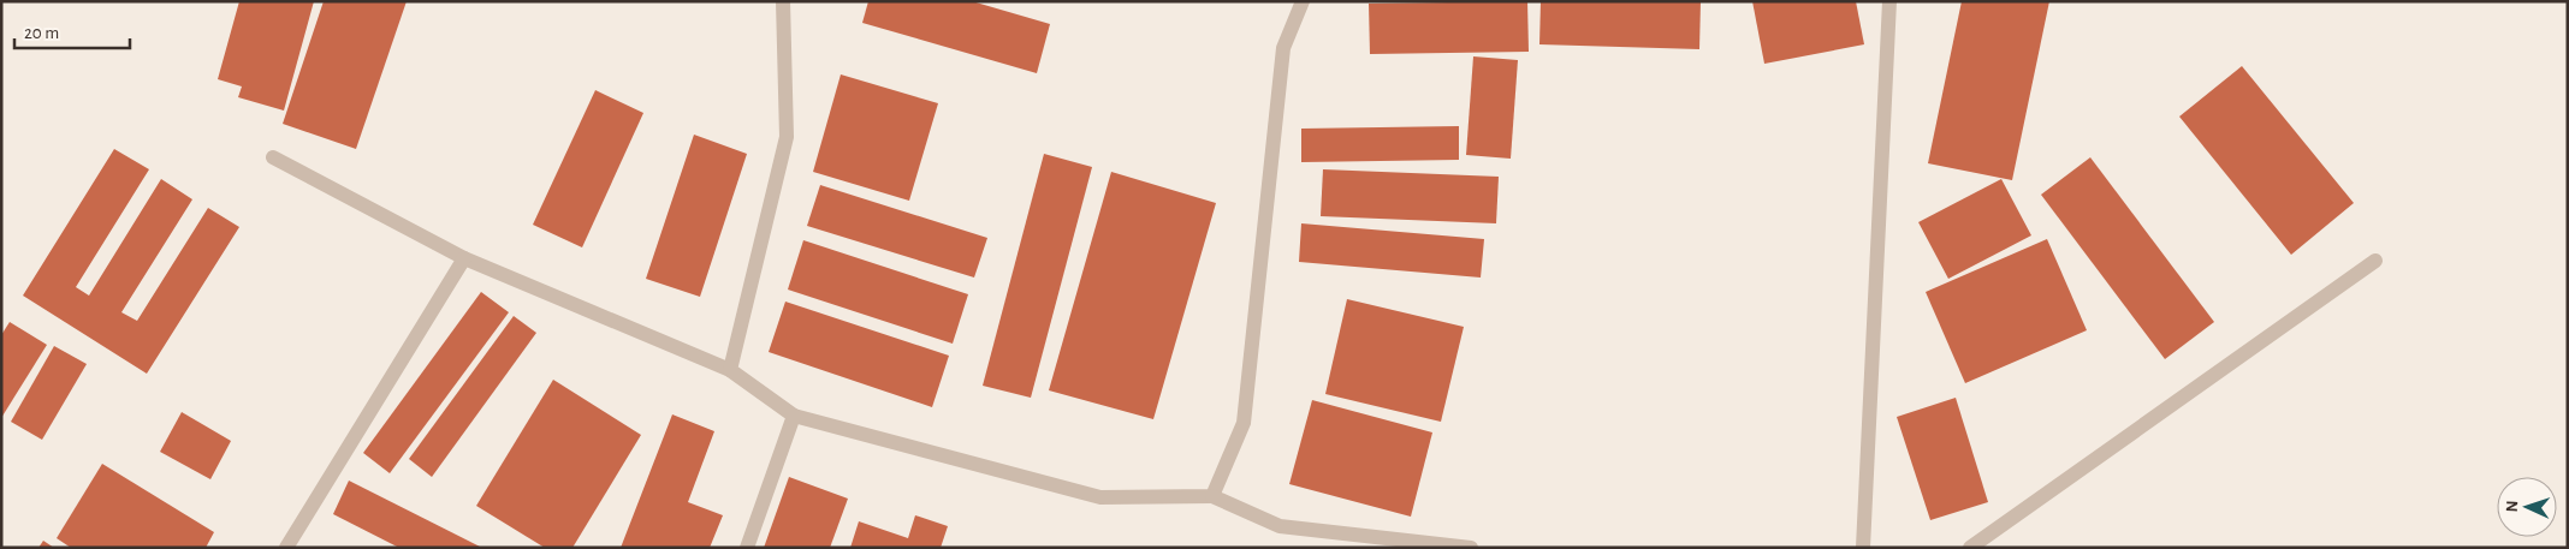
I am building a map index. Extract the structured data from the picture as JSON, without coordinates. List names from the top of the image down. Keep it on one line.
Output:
{"scale_bar":"20 m","north":"left"}
